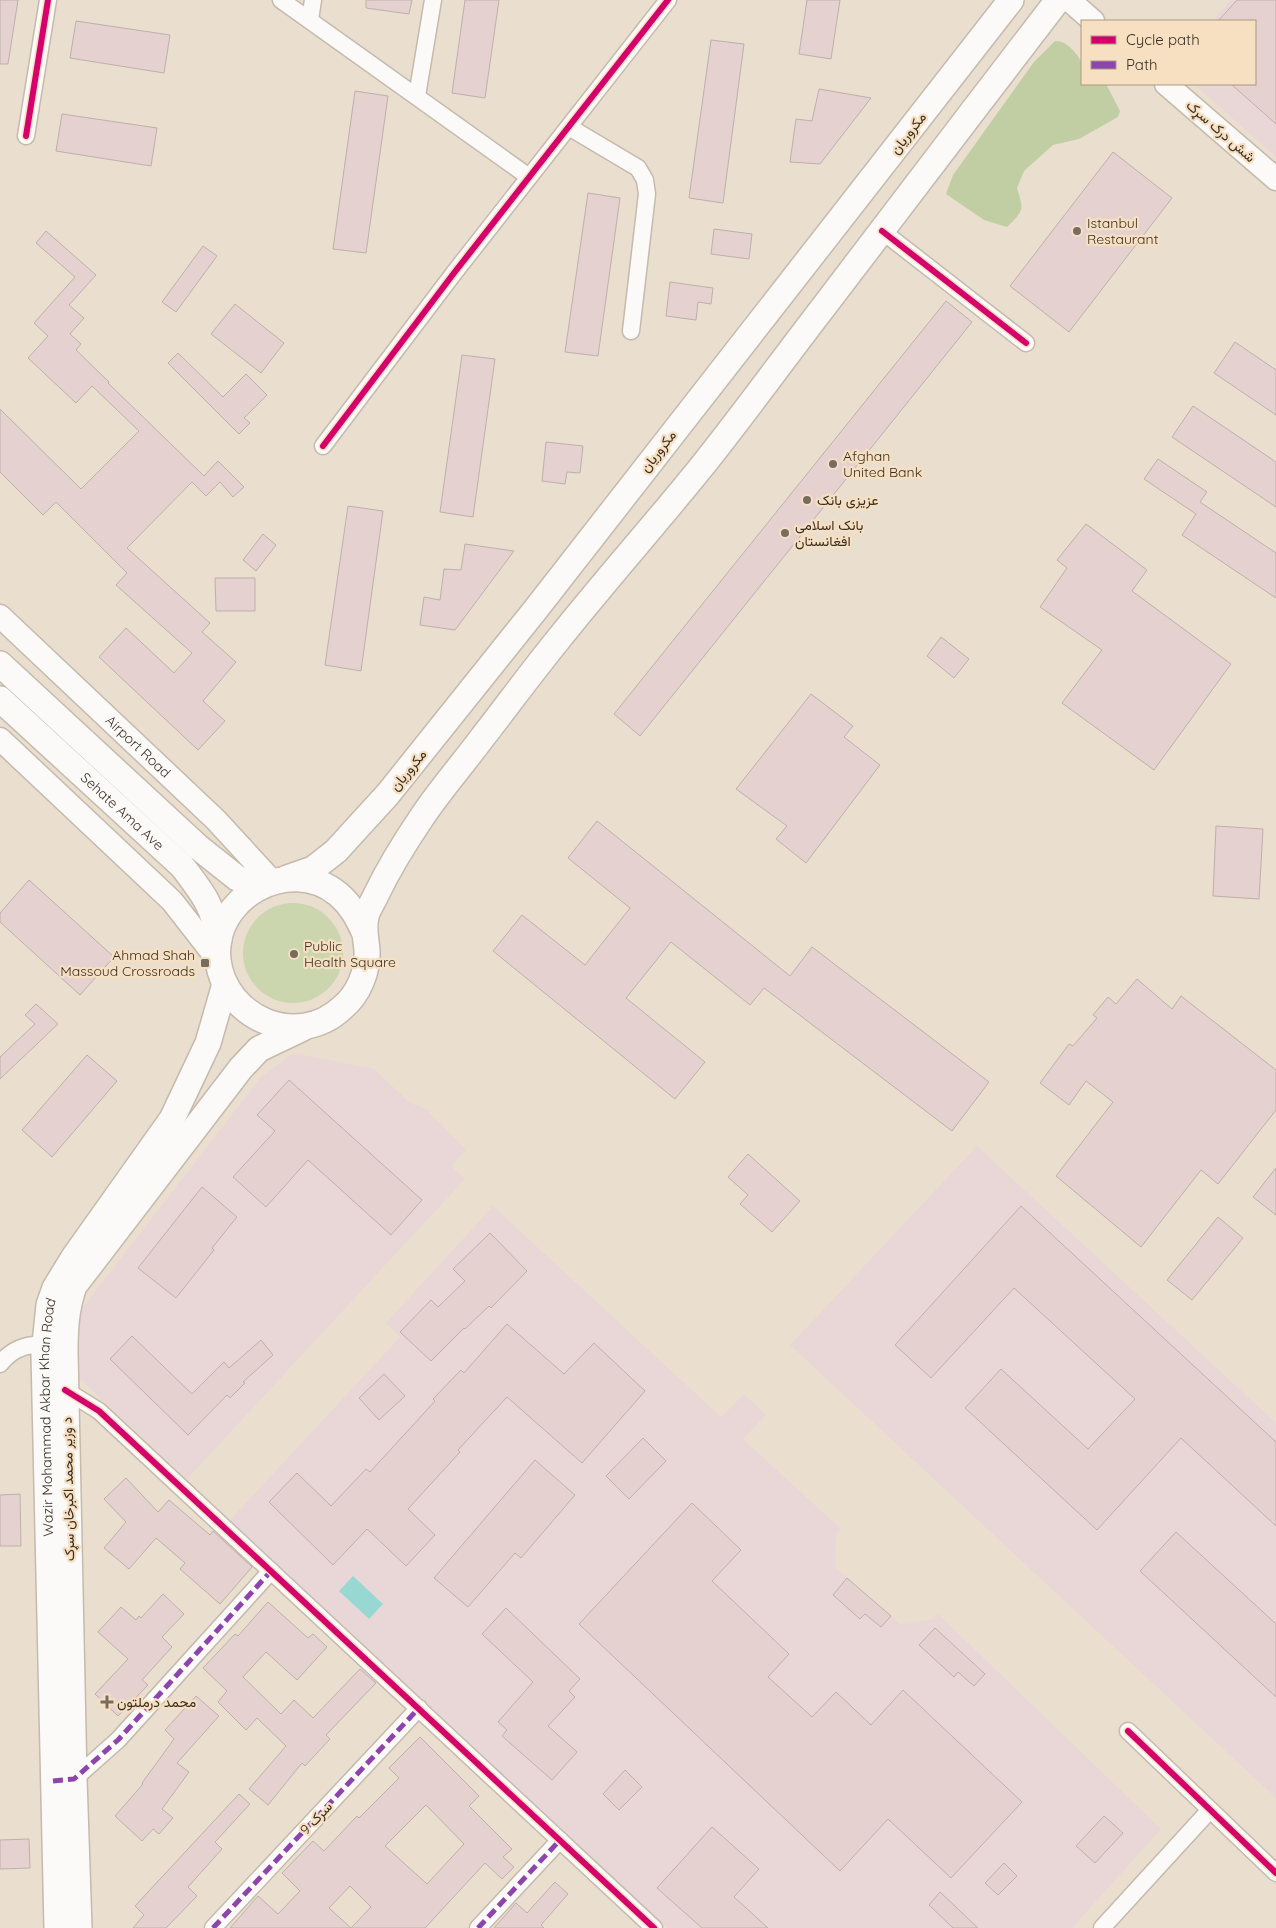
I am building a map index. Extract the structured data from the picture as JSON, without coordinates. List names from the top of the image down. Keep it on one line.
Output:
{"streets":{"main road":["شش درک سړک","مکروریان","Airport Road","Sehate Ama Ave","Wazir Mohammad Akbar Khan Road","د وزیر محمد اکبرخان سړک"],"street":["سرک 9"]},"crossings":[["مکروریان","Airport Road"],["مکروریان","Sehate Ama Ave"],["مکروریان","Wazir Mohammad Akbar Khan Road"],["مکروریان","د وزیر محمد اکبرخان سړک"],["Airport Road","Sehate Ama Ave"],["Airport Road","Wazir Mohammad Akbar Khan Road"],["Airport Road","د وزیر محمد اکبرخان سړک"],["Sehate Ama Ave","Wazir Mohammad Akbar Khan Road"],["Sehate Ama Ave","د وزیر محمد اکبرخان سړک"],["Wazir Mohammad Akbar Khan Road","د وزیر محمد اکبرخان سړک"]],"places":{"other":["Istanbul Restaurant","Afghan United Bank","عزیزی بانک","بانک اسلامی افغانستان","Public Health Square"],"transit":["Ahmad Shah Massoud Crossroads"],"health":["محمد درملتون"]},"legend":["Cycle path","Path"]}
